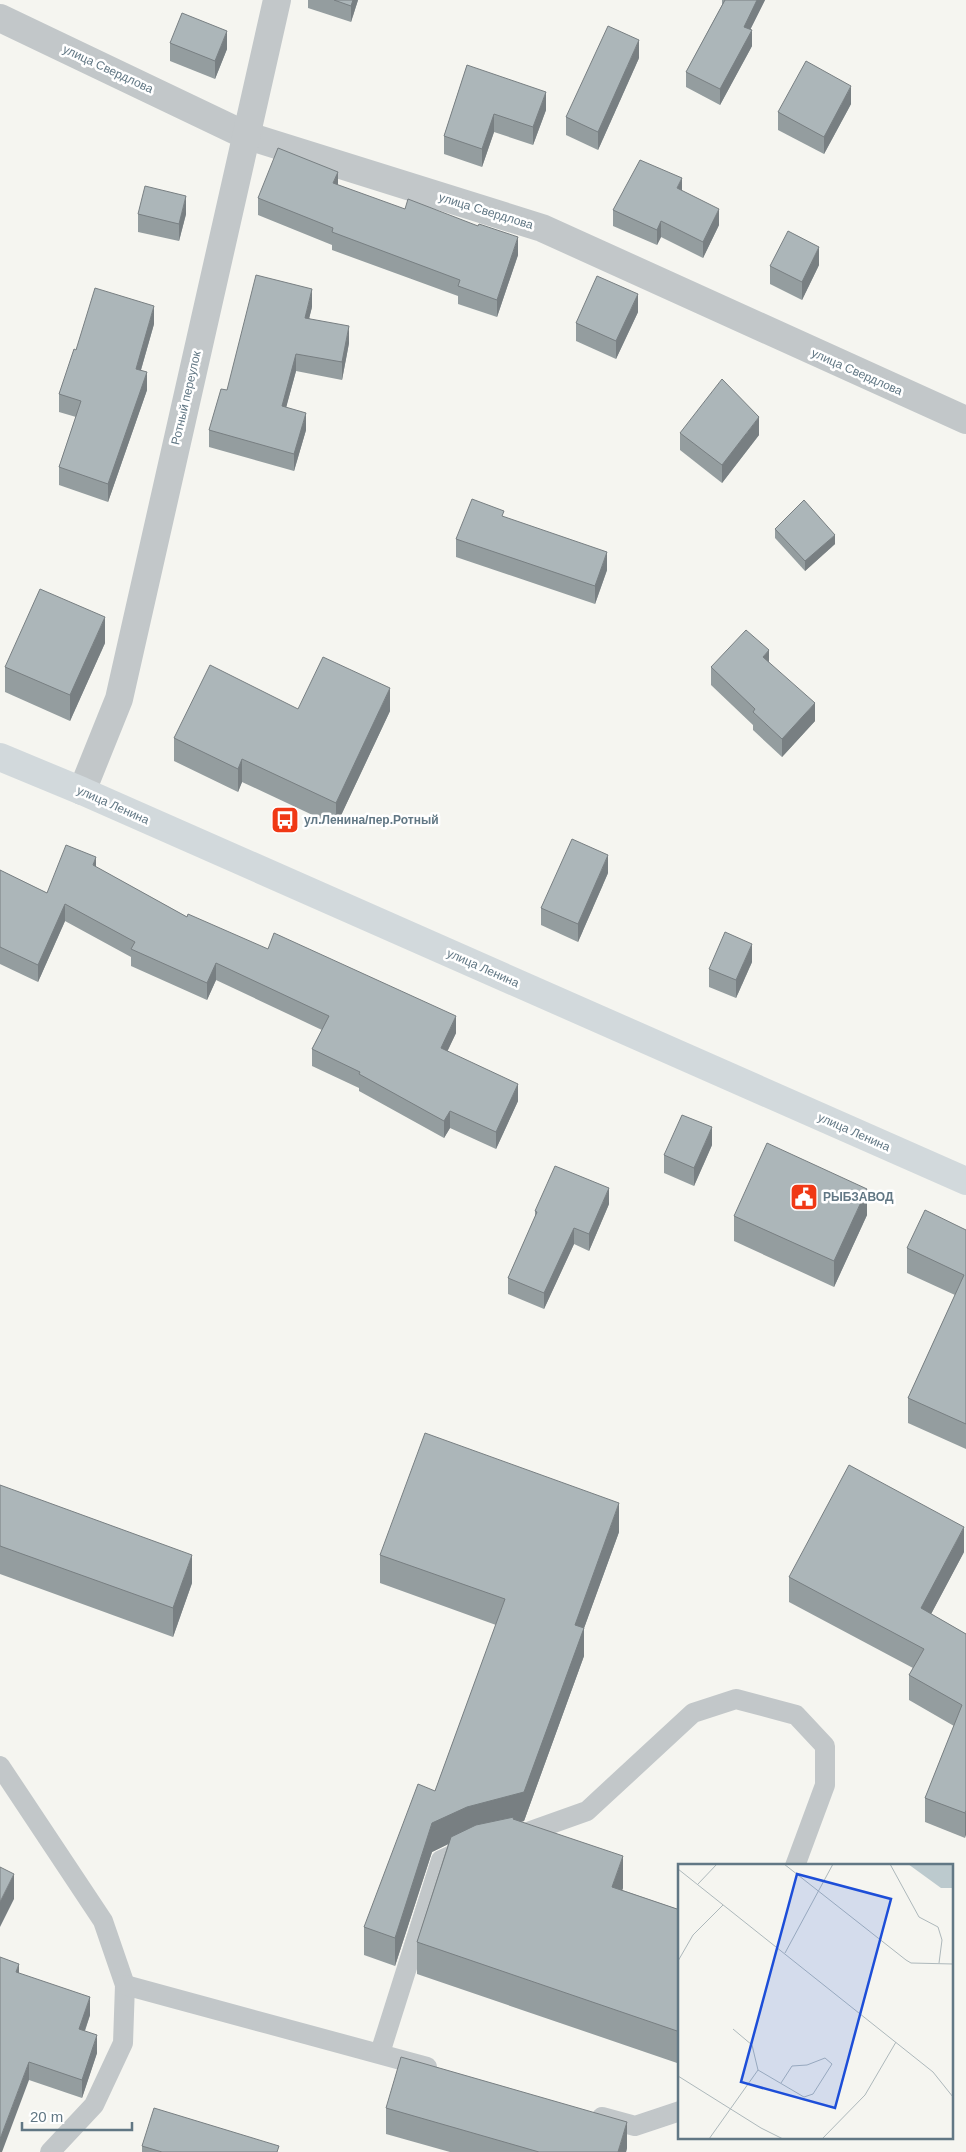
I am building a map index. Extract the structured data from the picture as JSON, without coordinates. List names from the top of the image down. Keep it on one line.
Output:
{"streets":{"main road":["улица Ленина"],"street":["улица Свердлова","Ротный переулок"]},"crossings":[["улица Свердлова","Ротный переулок"],["Ротный переулок","улица Ленина"]],"places":{"bus stop":["ул.Ленина/пер.Ротный"],"public building":["РЫБЗАВОД"]},"scale_bar":"20 m"}
